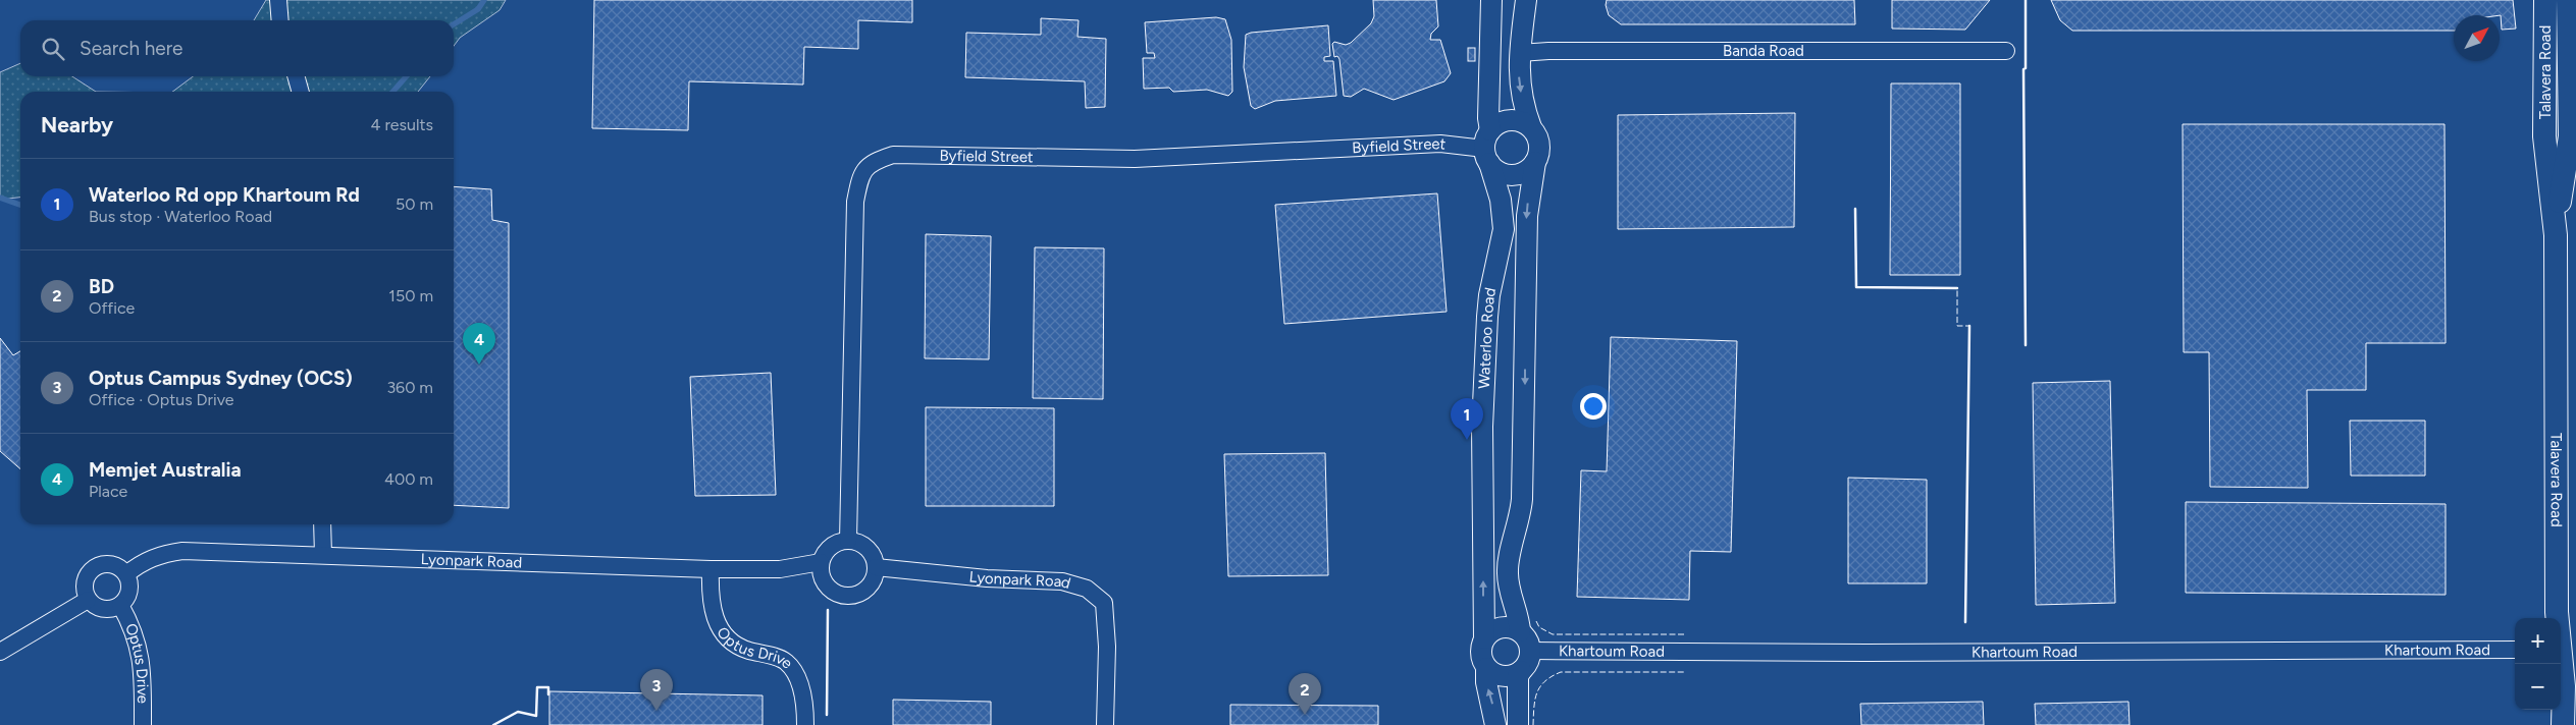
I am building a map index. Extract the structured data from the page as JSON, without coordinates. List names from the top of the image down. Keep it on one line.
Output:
{"streets":{"main road":["Talavera Road"],"street":["Banda Road","Byfield Street","Waterloo Road","Lyonpark Road","Optus Drive","Khartoum Road"]},"crossings":[["Byfield Street","Waterloo Road"],["Byfield Street","Lyonpark Road"],["Waterloo Road","Khartoum Road"],["Lyonpark Road","Optus Drive"]],"north":"top right","page":{"search":"Search here","heading":["Nearby","4 results"],"list":[{"mark":"1","name":"Waterloo Rd opp Khartoum Rd","note":"Bus stop · Waterloo Road","value":"50 m"},{"mark":"2","name":"BD","note":"Office","value":"150 m"},{"mark":"3","name":"Optus Campus Sydney (OCS)","note":"Office · Optus Drive","value":"360 m"},{"mark":"4","name":"Memjet Australia","note":"Place","value":"400 m"}],"pins":["4","1","3","2"],"map_buttons":["+","−"]}}
